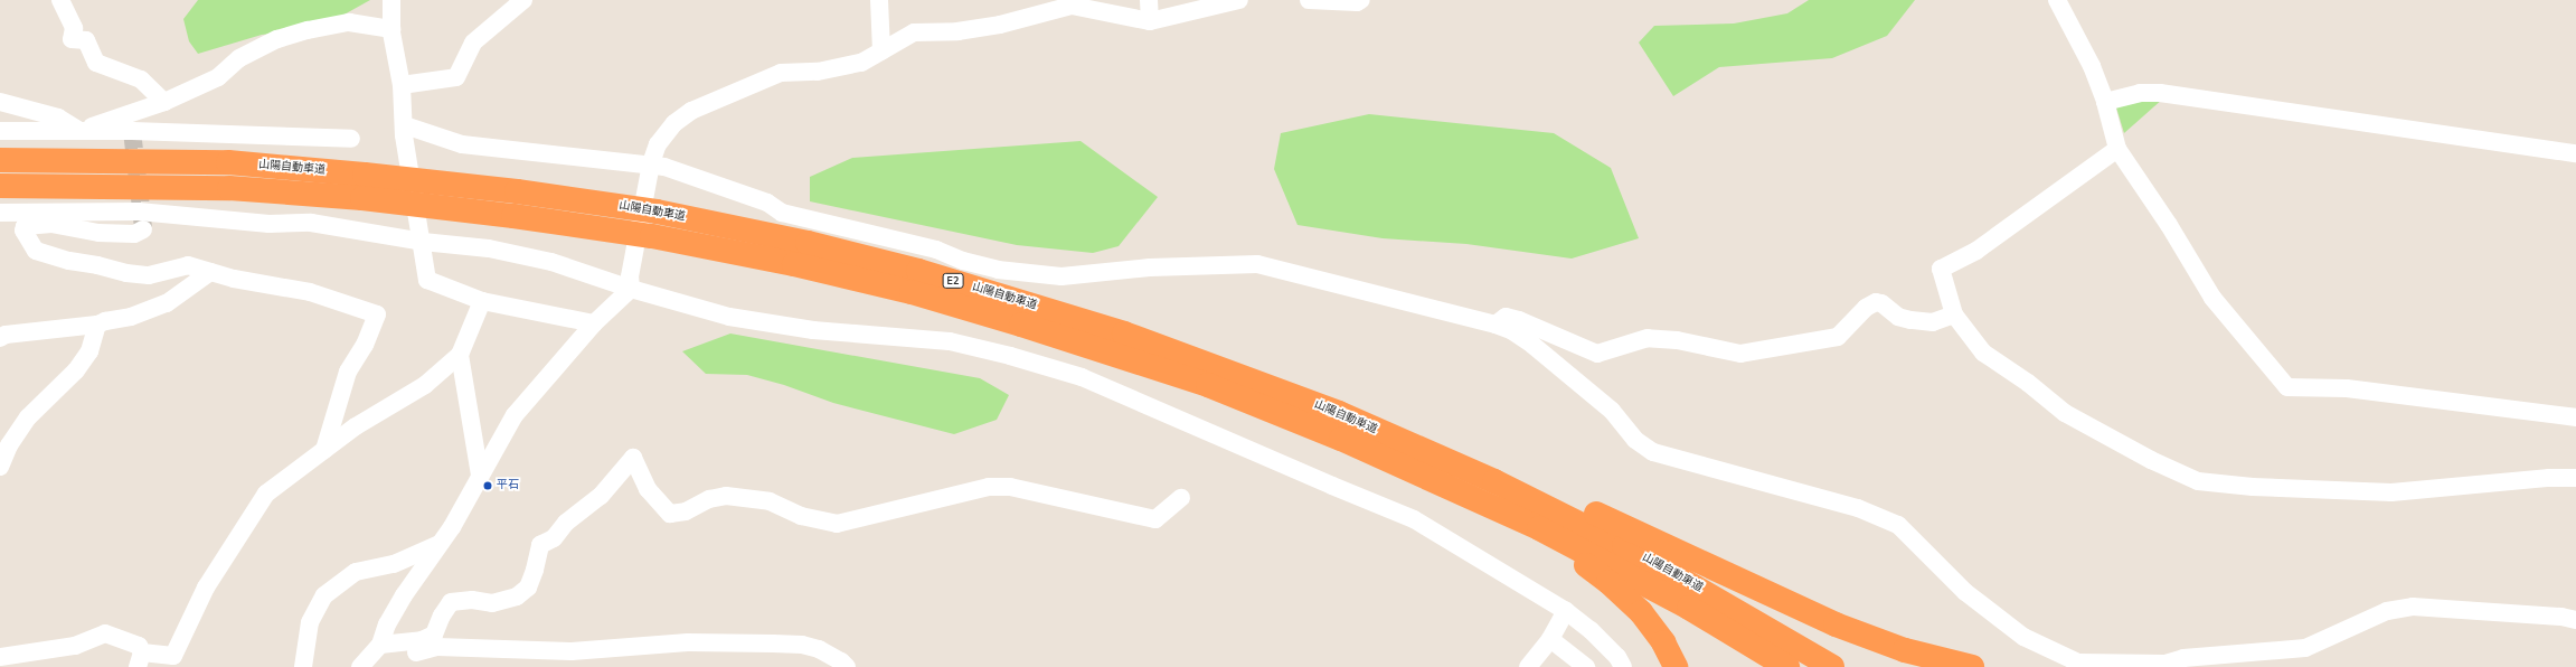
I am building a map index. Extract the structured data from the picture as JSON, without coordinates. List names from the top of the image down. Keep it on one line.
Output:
{"streets":{"highway":["山陽自動車道","E2"]},"places":["平石"]}
